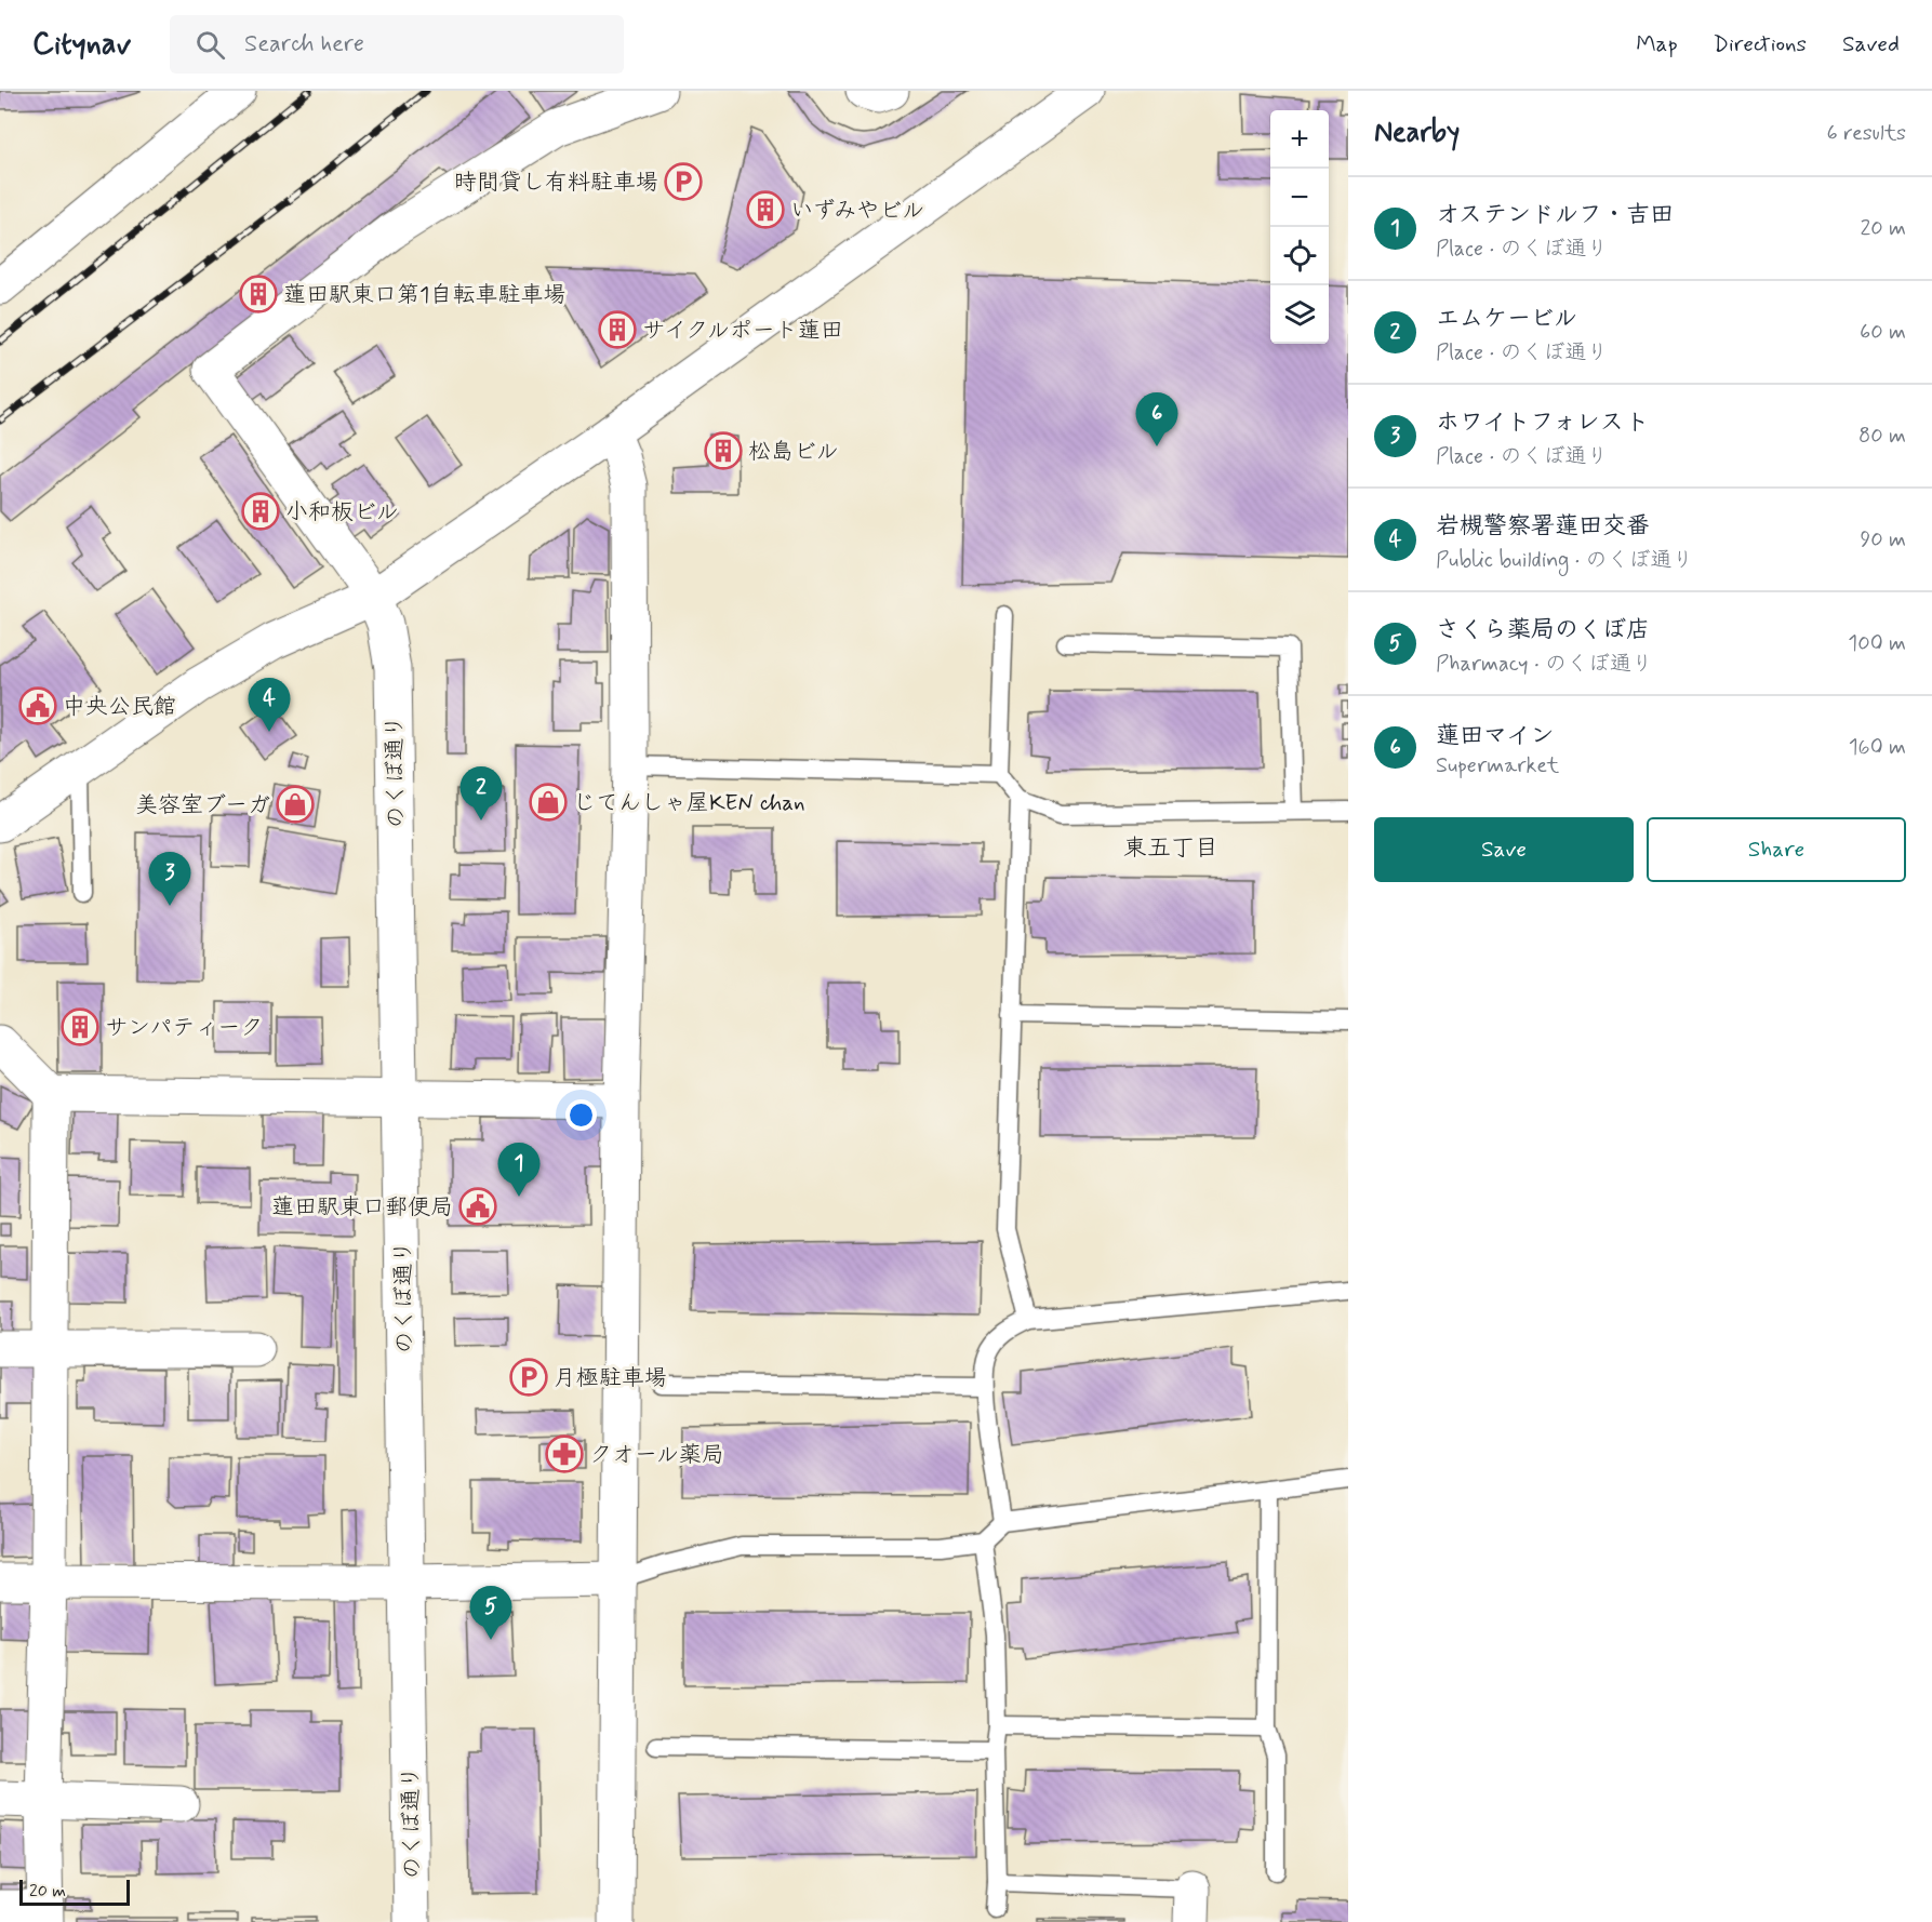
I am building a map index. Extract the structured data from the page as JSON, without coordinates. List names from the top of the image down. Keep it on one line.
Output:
{"streets":{"street":["のくぼ通り"]},"districts":["東五丁目"],"places":{"parking":["時間貸し有料駐車場","月極駐車場"],"building":["いずみやビル","蓮田駅東口第1自転車駐車場","サイクルポート蓮田","松島ビル","小和板ビル","サンパティーク"],"public building":["中央公民館","蓮田駅東口郵便局"],"shop":["じてんしゃ屋KEN chan","美容室ブーガ"],"pharmacy":["クオール薬局"]},"scale_bar":"20 m","page":{"header":"Citynav","search":"Search here","nav":["Map","Directions","Saved"],"heading":["Nearby","6 results"],"map_buttons":["+","−"],"list":[{"mark":"1","name":"オステンドルフ・吉田","note":"Place · のくぼ通り","value":"20 m"},{"mark":"2","name":"エムケービル","note":"Place · のくぼ通り","value":"60 m"},{"mark":"3","name":"ホワイトフォレスト","note":"Place · のくぼ通り","value":"80 m"},{"mark":"4","name":"岩槻警察署蓮田交番","note":"Public building · のくぼ通り","value":"90 m"},{"mark":"5","name":"さくら薬局のくぼ店","note":"Pharmacy · のくぼ通り","value":"100 m"},{"mark":"6","name":"蓮田マイン","note":"Supermarket","value":"160 m"}],"pins":["6","4","2","3","1","5"],"buttons":["Save","Share"],"scale":"20 m"}}
